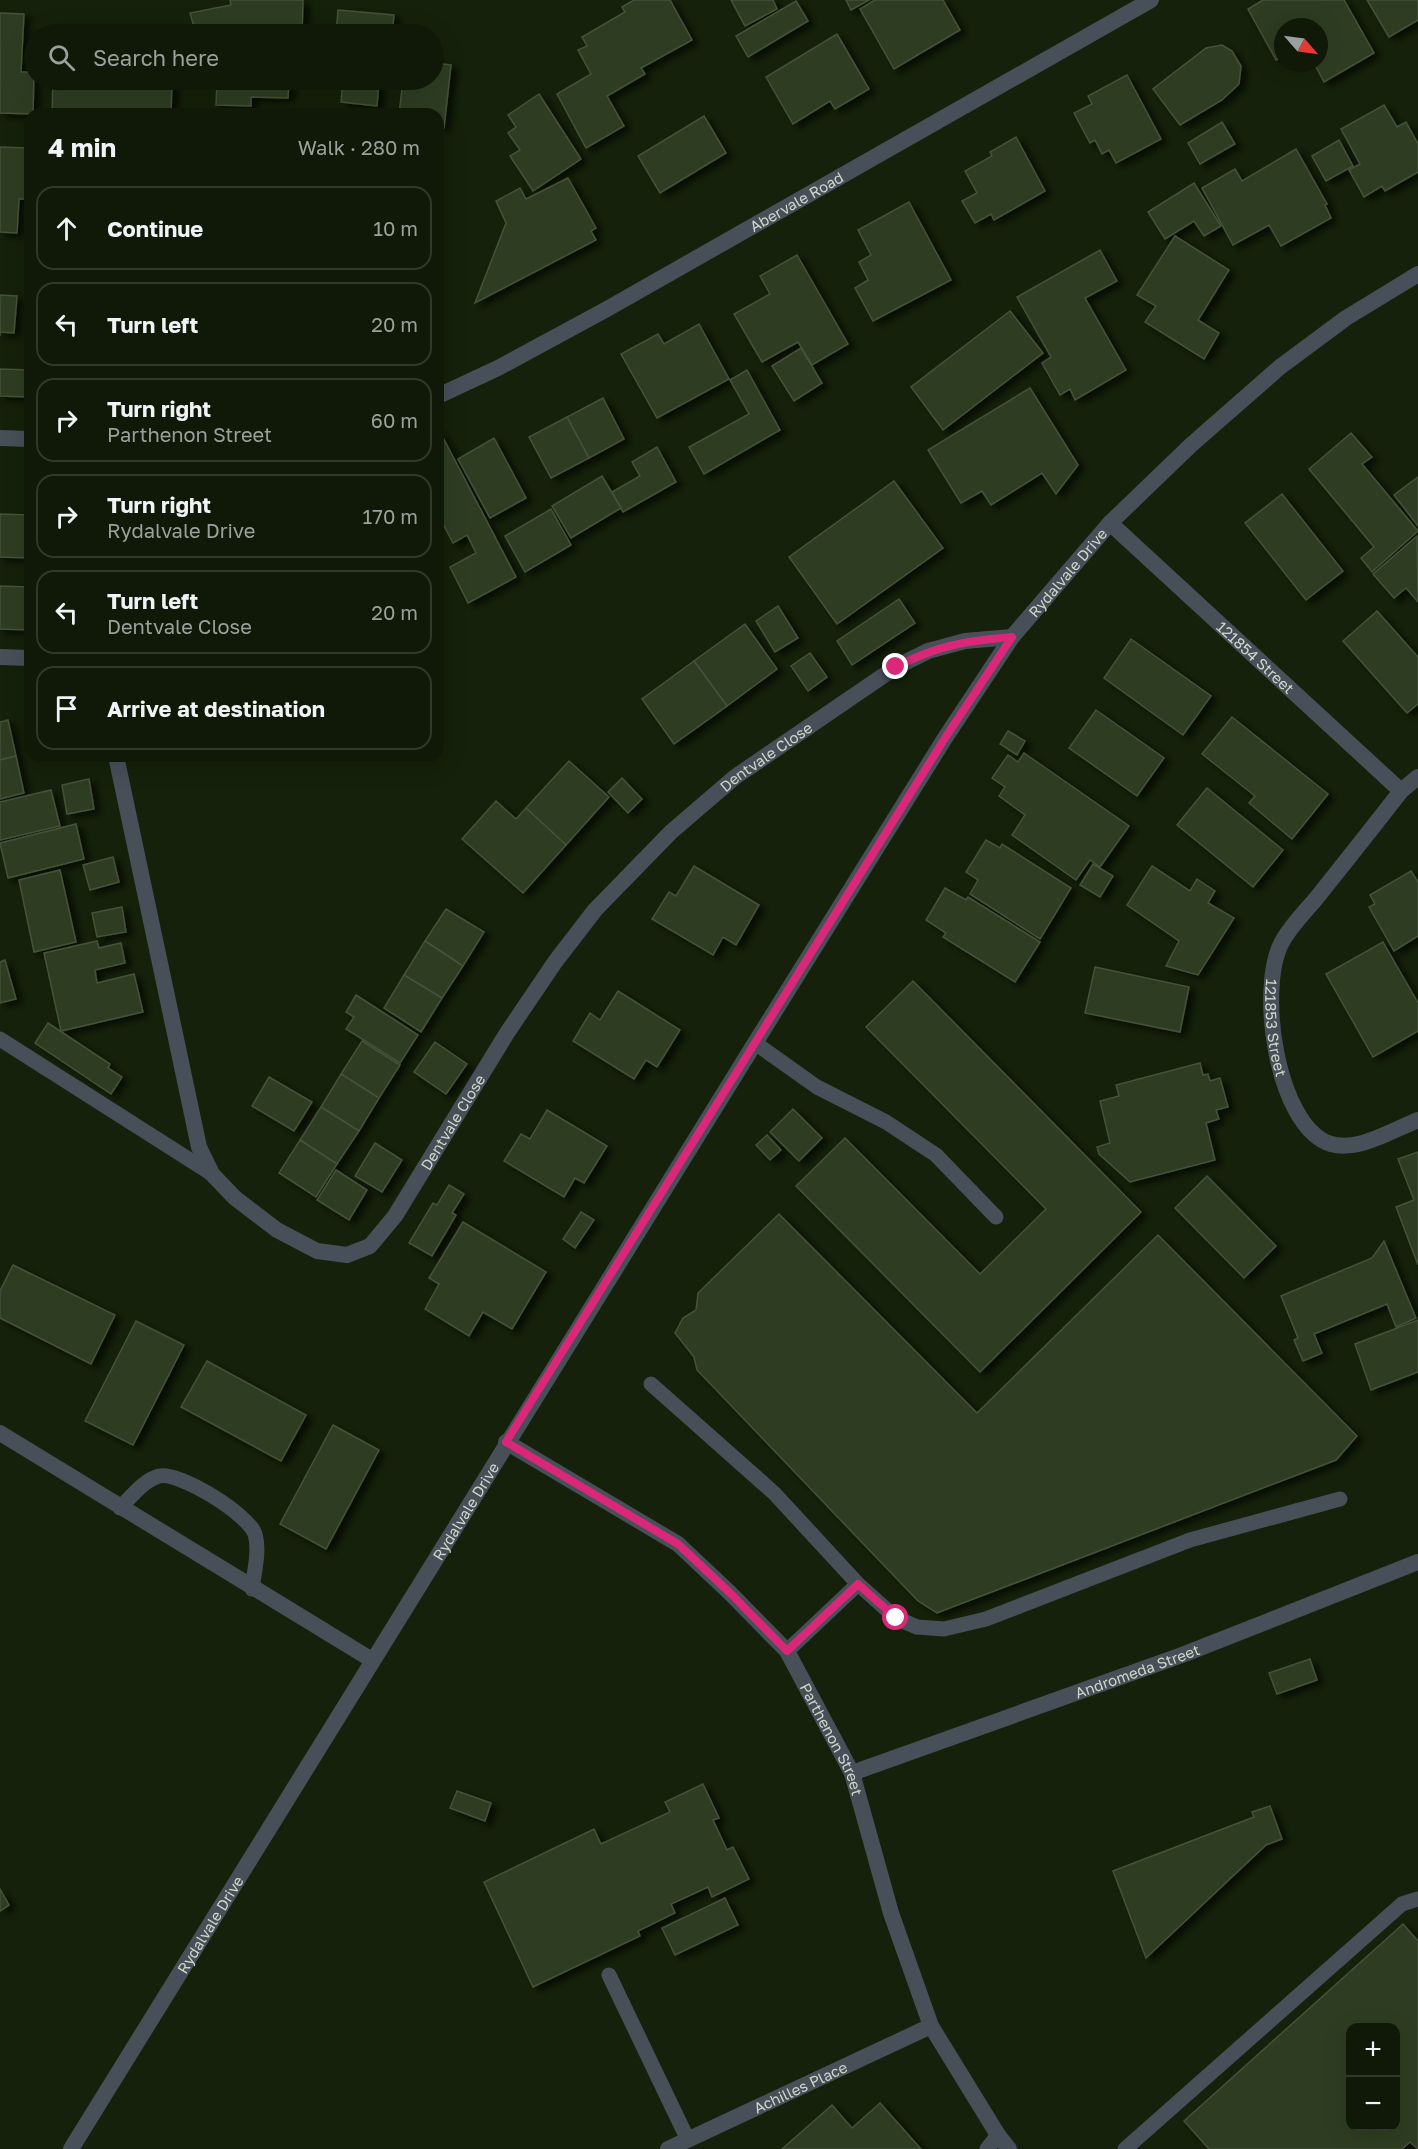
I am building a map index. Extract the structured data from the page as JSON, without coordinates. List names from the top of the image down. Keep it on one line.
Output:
{"streets":{"street":["Abervale Road","Rydalvale Drive","121854 Street","Dentvale Close","121853 Street","Andromeda Street","Parthenon Street","Achilles Place"]},"crossings":[["Rydalvale Drive","121854 Street"],["Rydalvale Drive","Dentvale Close"],["Rydalvale Drive","Parthenon Street"],["121854 Street","121853 Street"],["Andromeda Street","Parthenon Street"],["Parthenon Street","Achilles Place"]],"north":"bottom right","page":{"search":"Search here","heading":["4 min","Walk · 280 m"],"list":[["Continue","10 m"],["Turn left","20 m"],["Turn right","Parthenon Street","60 m"],["Turn right","Rydalvale Drive","170 m"],["Turn left","Dentvale Close","20 m"],"Arrive at destination"],"map_buttons":["+","−"]}}
